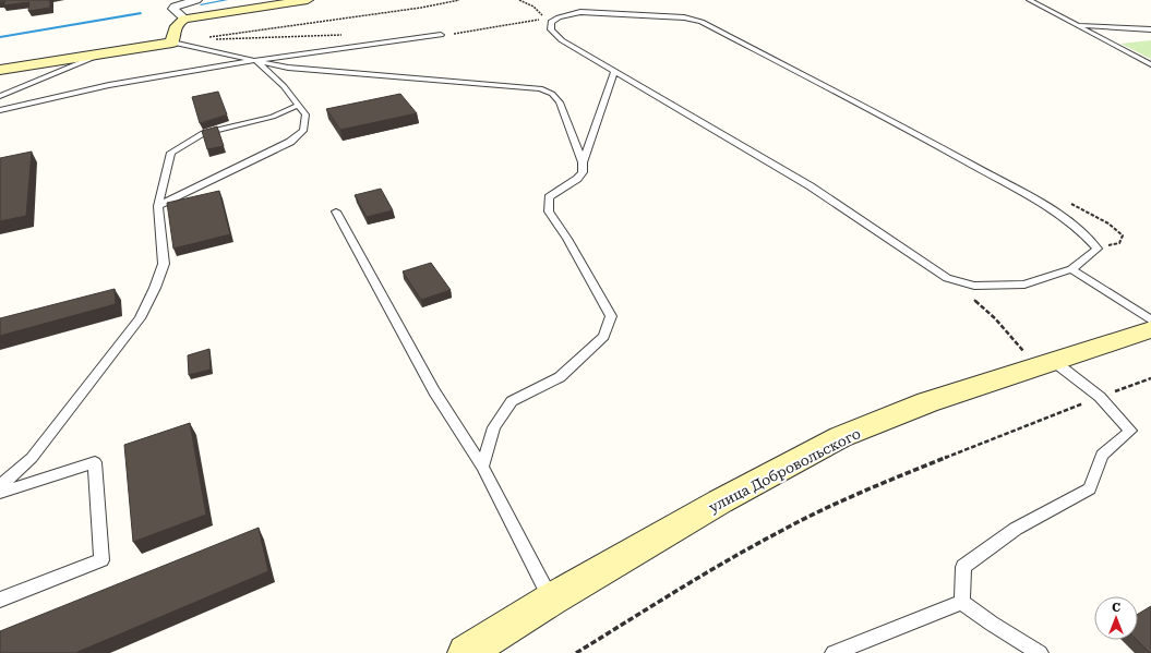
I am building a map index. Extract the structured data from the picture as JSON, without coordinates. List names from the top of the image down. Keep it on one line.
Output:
{"streets":{"street":["улица Добровольского"]},"north":"top"}
